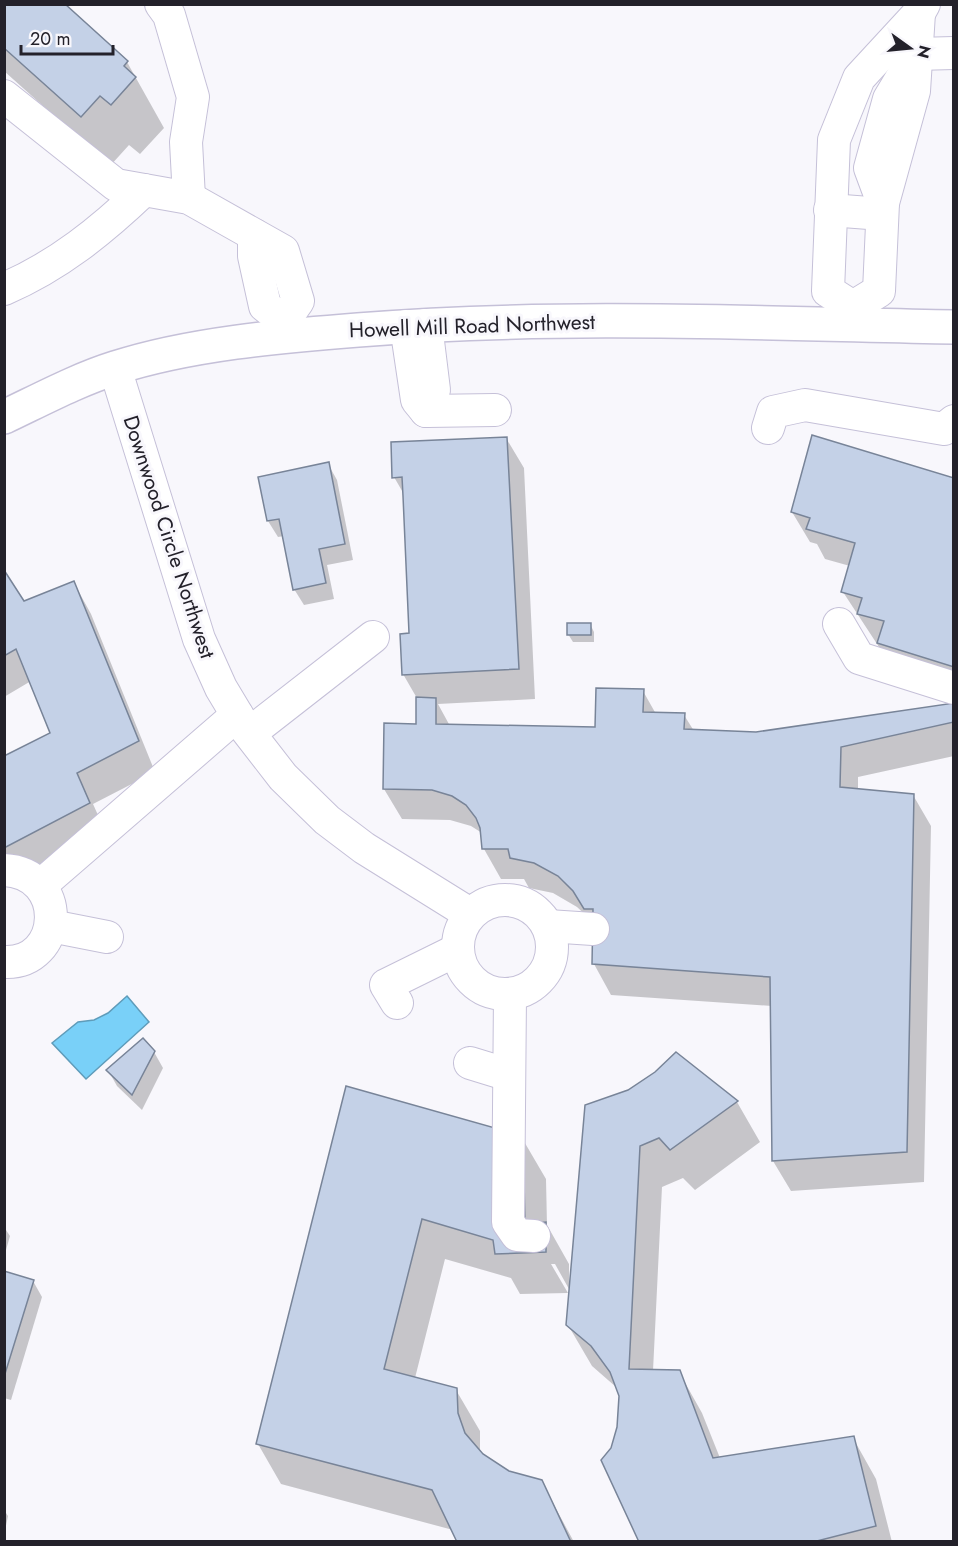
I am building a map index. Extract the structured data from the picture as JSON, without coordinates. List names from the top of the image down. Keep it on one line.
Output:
{"streets":{"main road":["Howell Mill Road Northwest"],"street":["Downwood Circle Northwest"]},"crossings":[["Howell Mill Road Northwest","Downwood Circle Northwest"]],"scale_bar":"20 m","north":"right"}
